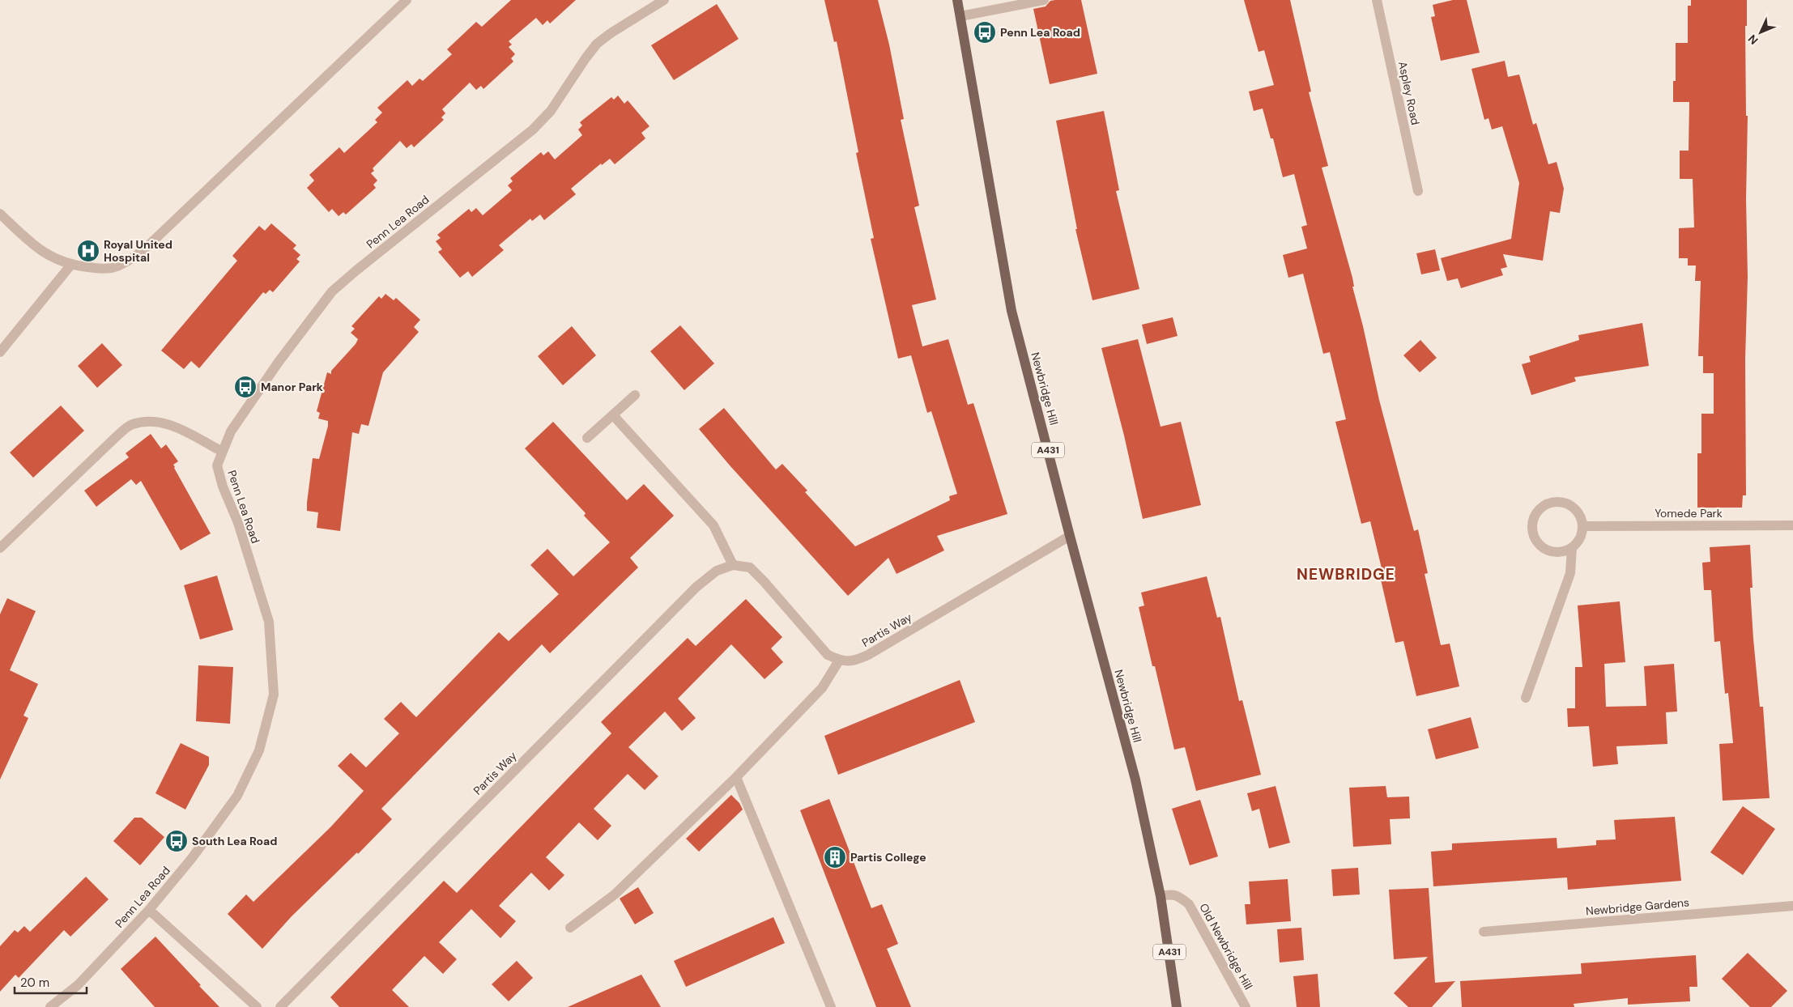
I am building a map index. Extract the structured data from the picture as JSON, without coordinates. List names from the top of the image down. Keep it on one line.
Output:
{"streets":{"main road":["Newbridge Hill","A431"],"street":["Aspley Road","Penn Lea Road","Yomede Park","Partis Way","Newbridge Gardens","Old Newbridge Hill"]},"crossings":[["Newbridge Hill","A431"],["Newbridge Hill","Partis Way"],["Newbridge Hill","Old Newbridge Hill"],["A431","Old Newbridge Hill"]],"districts":["NEWBRIDGE"],"places":{"bus stop":["Penn Lea Road","Manor Park","South Lea Road"],"hospital":["Royal United Hospital"],"building":["Partis College"]},"scale_bar":"20 m","north":"bottom left"}
